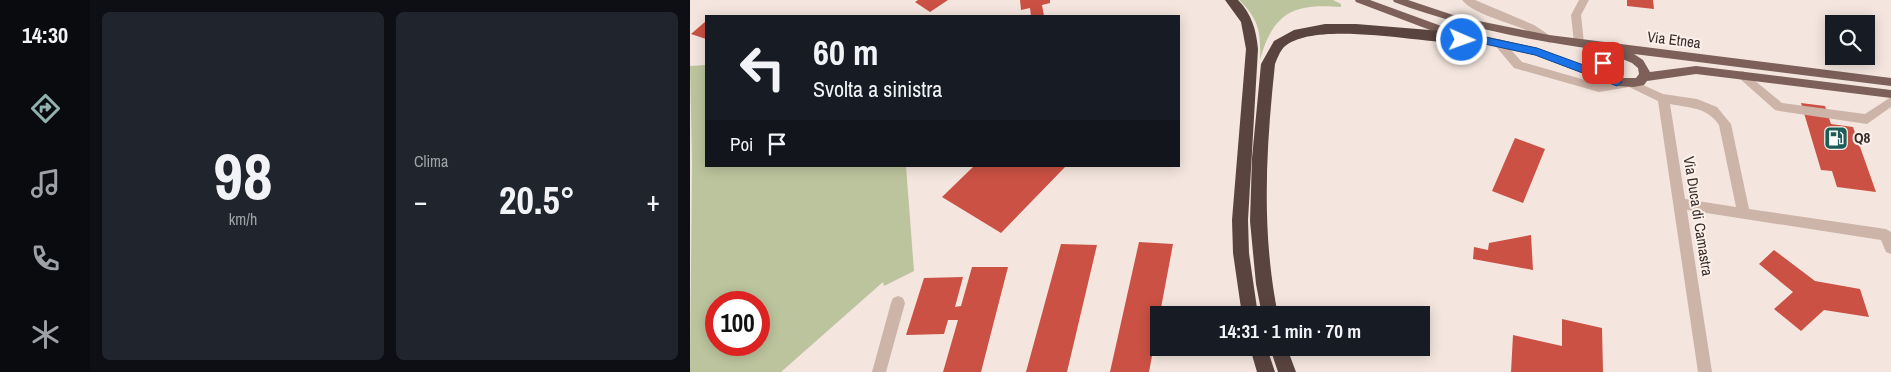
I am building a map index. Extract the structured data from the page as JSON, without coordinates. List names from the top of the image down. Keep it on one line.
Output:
{"streets":{"main road":["Via Etnea"],"street":["Via Duca di Camastra"]},"places":{"fuel station":["Q8"]},"page":{"tabs":"14:30","tile":[["98","km/h"],"Clima"],"turn":["60 m","Svolta a sinistra"],"then":"Poi","heat":["−","20.5°","+"],"limit":"100","trip":"14:31 · 1 min · 70 m"}}
